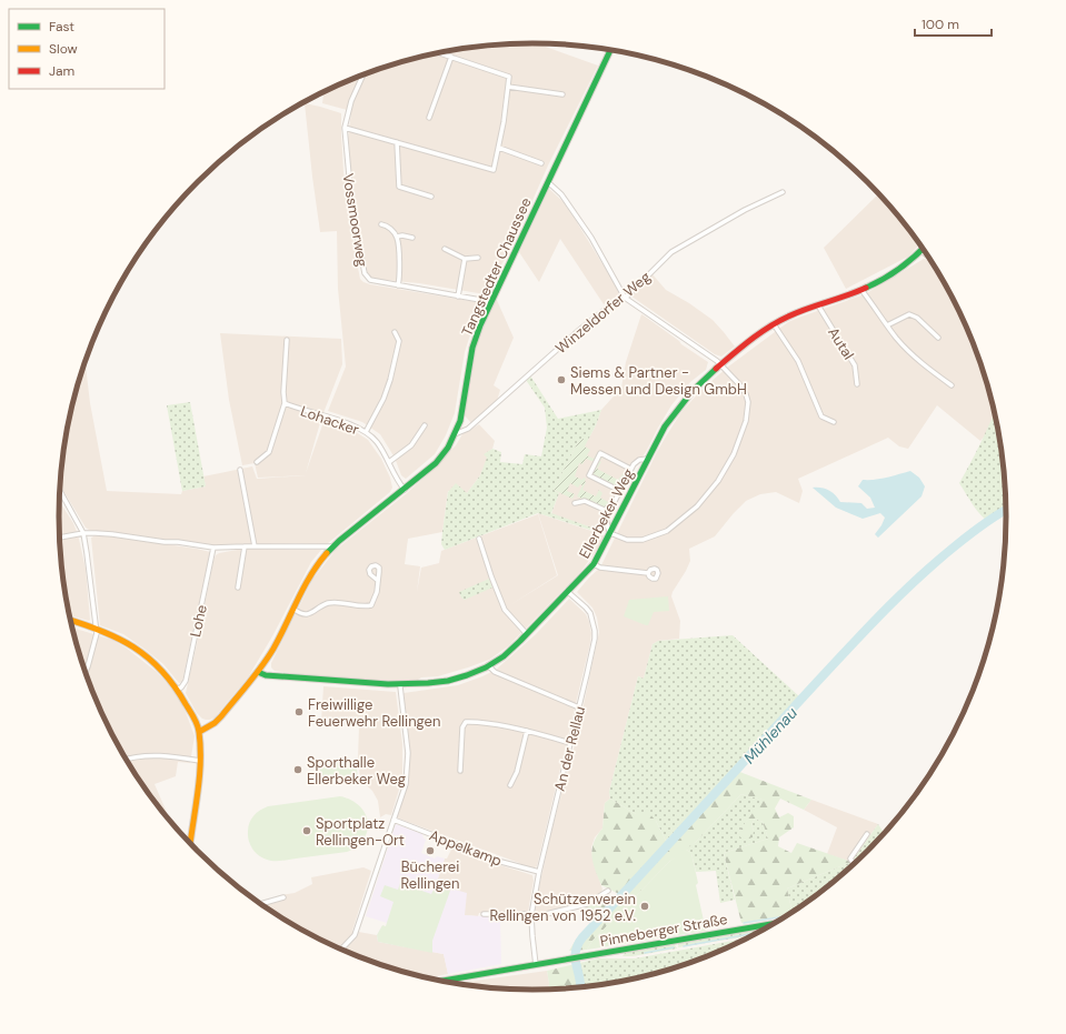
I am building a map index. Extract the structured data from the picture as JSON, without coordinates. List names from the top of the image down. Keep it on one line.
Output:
{"streets":{"main road":["Tangstedter Chaussee","Ellerbeker Weg","Pinneberger Straße"],"street":["Vossmoorweg","Winzeldorfer Weg","Autal","Lohacker","Lohe","An der Rellau","Appelkamp"]},"crossings":[["Vossmoorweg","Tangstedter Chaussee"],["Tangstedter Chaussee","Winzeldorfer Weg"],["Tangstedter Chaussee","Lohacker"],["Tangstedter Chaussee","Ellerbeker Weg"],["Autal","Ellerbeker Weg"],["Ellerbeker Weg","An der Rellau"],["An der Rellau","Appelkamp"],["An der Rellau","Pinneberger Straße"]],"water":["Mühlenau"],"places":["Siems & Partner - Messen und Design GmbH","Freiwillige Feuerwehr Rellingen","Sporthalle Ellerbeker Weg","Sportplatz Rellingen-Ort","Bücherei Rellingen","Schützenverein Rellingen von 1952 e.V."],"legend":["Fast","Slow","Jam"],"scale_bar":"100 m"}
